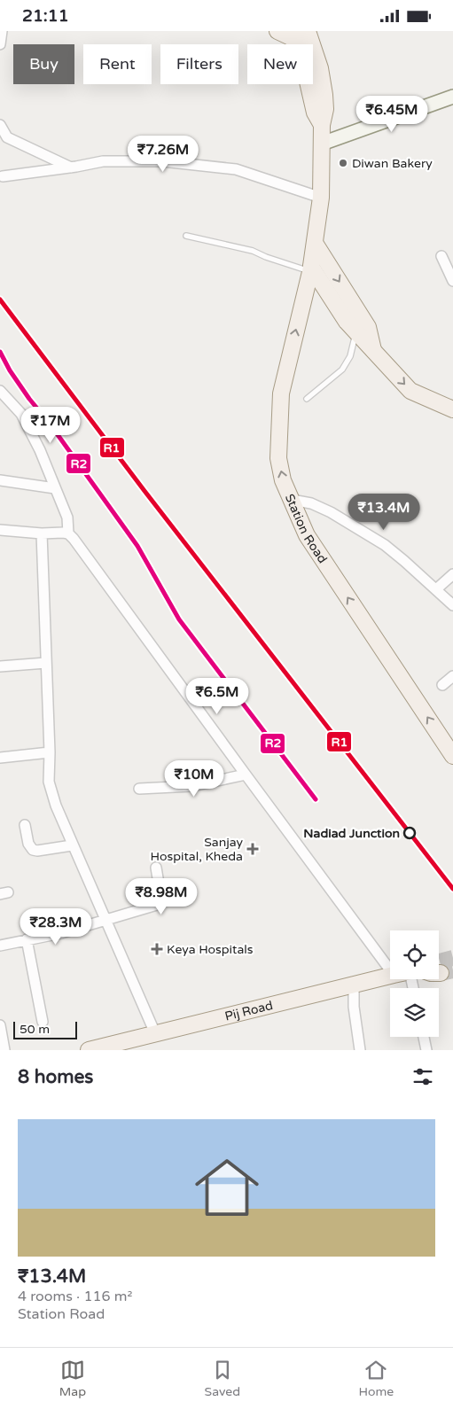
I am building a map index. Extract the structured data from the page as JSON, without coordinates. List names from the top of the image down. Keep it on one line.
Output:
{"streets":{"main road":["Station Road","Pij Road"]},"places":{"other":["Diwan Bakery","Nadiad Junction"],"health":["Sanjay Hospital, Kheda","Keya Hospitals"]},"lines":["transit line R1","transit line R2"],"scale_bar":"50 m","page":{"status":"21:11","chip":["Buy","Rent","Filters","New"],"price":["₹6.45M","₹7.26M","₹17M","₹13.4M","₹6.5M","₹10M","₹8.98M","₹28.3M"],"scale":"50 m","heading":"8 homes","list":[{"name":"₹13.4M","note":"4 rooms · 116 m² · Station Road"}],"tabs":["Map","Saved","Home"]}}
